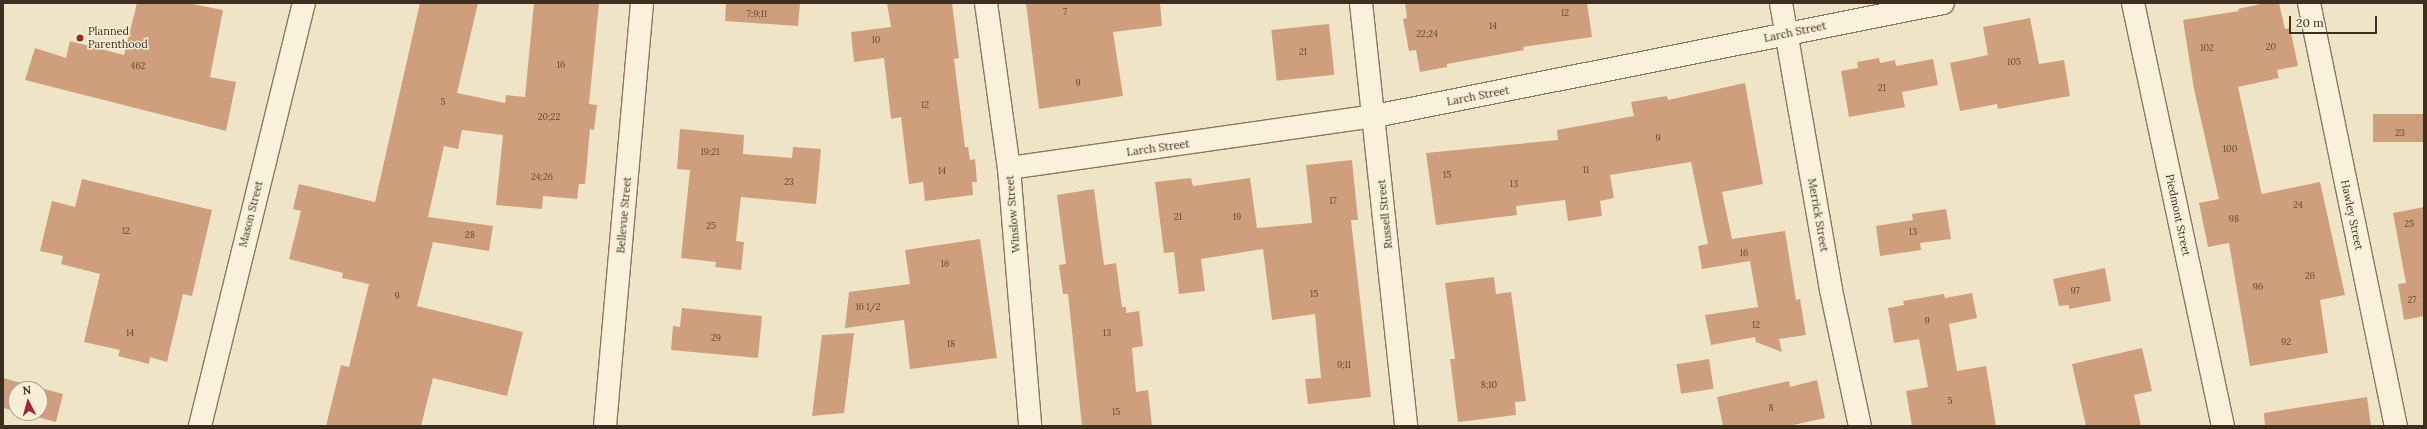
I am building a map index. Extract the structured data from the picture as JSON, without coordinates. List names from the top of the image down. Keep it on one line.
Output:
{"streets":{"street":["Larch Street","Mason Street","Winslow Street","Russell Street","Bellevue Street","Merrick Street","Piedmont Street","Hawley Street"]},"crossings":[["Larch Street","Winslow Street"],["Larch Street","Russell Street"],["Larch Street","Merrick Street"]],"places":["Planned Parenthood"],"house_numbers":["7","12","7;9;11","14","22;24","10","20","102","21","105","16","462","9","21","5","12","20;22","23","9","100","19;21","11","14","15","24;26","23","13","17","24","21","19","98","25","25","12","13","28","16","16","26","96","97","15","9","27","16 1/2","9","12","14","13","29","92","18","9;11","8;10","5","8","15"],"scale_bar":"20 m","north":"top"}
